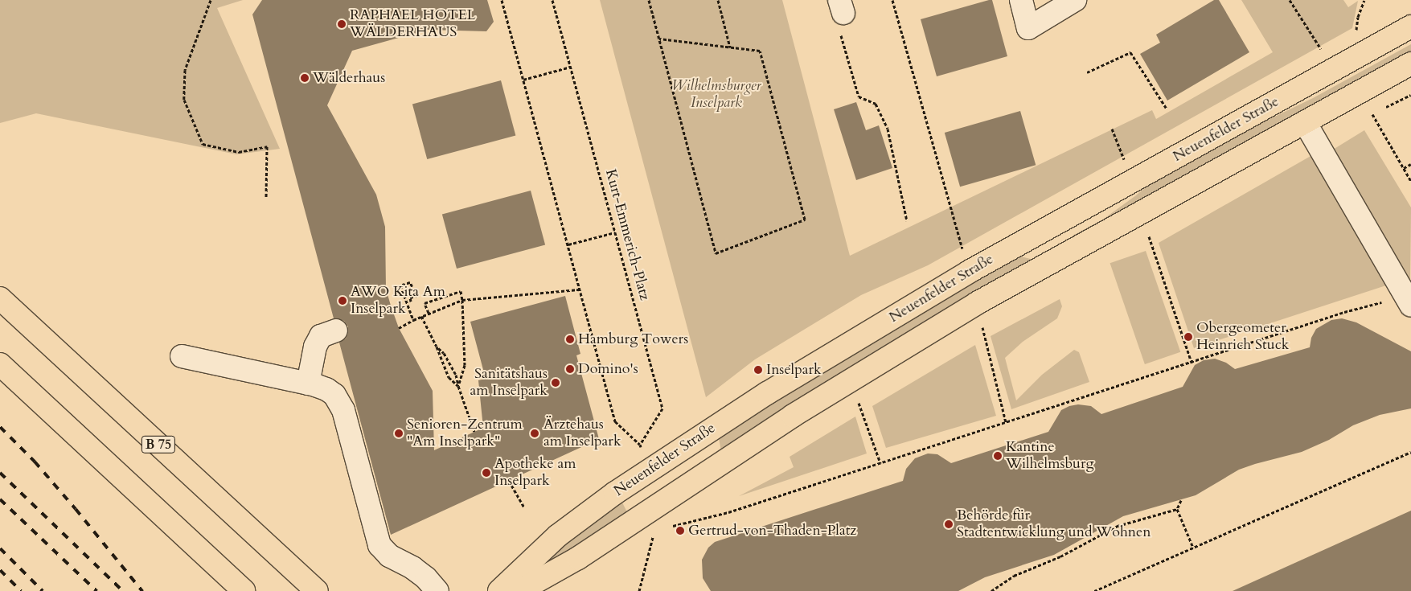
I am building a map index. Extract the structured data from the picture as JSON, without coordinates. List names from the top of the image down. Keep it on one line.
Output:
{"streets":{"main road":["Neuenfelder Straße","B 75"],"path":["Kurt-Emmerich-Platz"]},"parks":["Wilhelmsburger Inselpark"],"places":["RAPHAEL HOTEL WÄLDERHAUS","Wälderhaus","AWO Kita Am Inselpark","Obergeometer Heinrich Stuck","Hamburg Towers","Domino's","Inselpark","Sanitätshaus am Inselpark","Senioren-Zentrum \"Am Inselpark\"","Ärztehaus am Inselpark","Kantine Wilhelmsburg","Apotheke am Inselpark","Behörde für Stadtentwicklung und Wohnen","Gertrud-von-Thaden-Platz"]}
